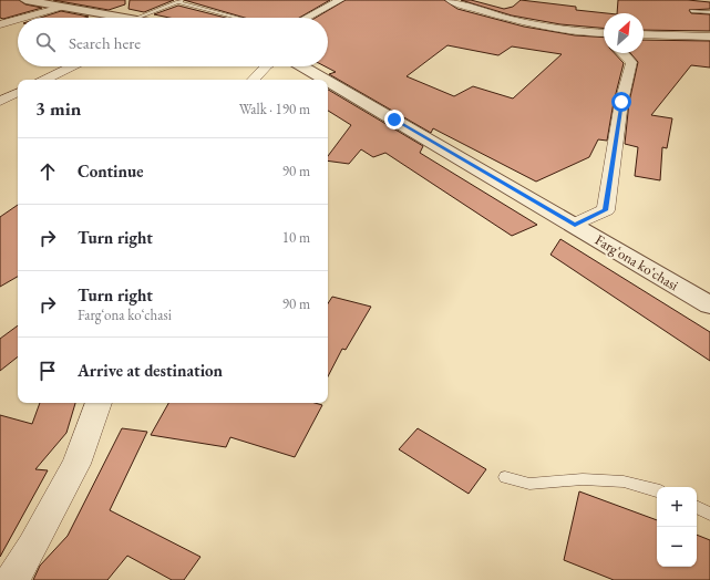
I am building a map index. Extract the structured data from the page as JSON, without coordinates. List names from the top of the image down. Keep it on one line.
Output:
{"streets":{"street":["Fargʻona koʻchasi"]},"north":"top right","page":{"search":"Search here","heading":["3 min","Walk · 190 m"],"list":[["Continue","90 m"],["Turn right","10 m"],["Turn right","Fargʻona koʻchasi","90 m"],"Arrive at destination"],"map_buttons":["+","−"]}}
